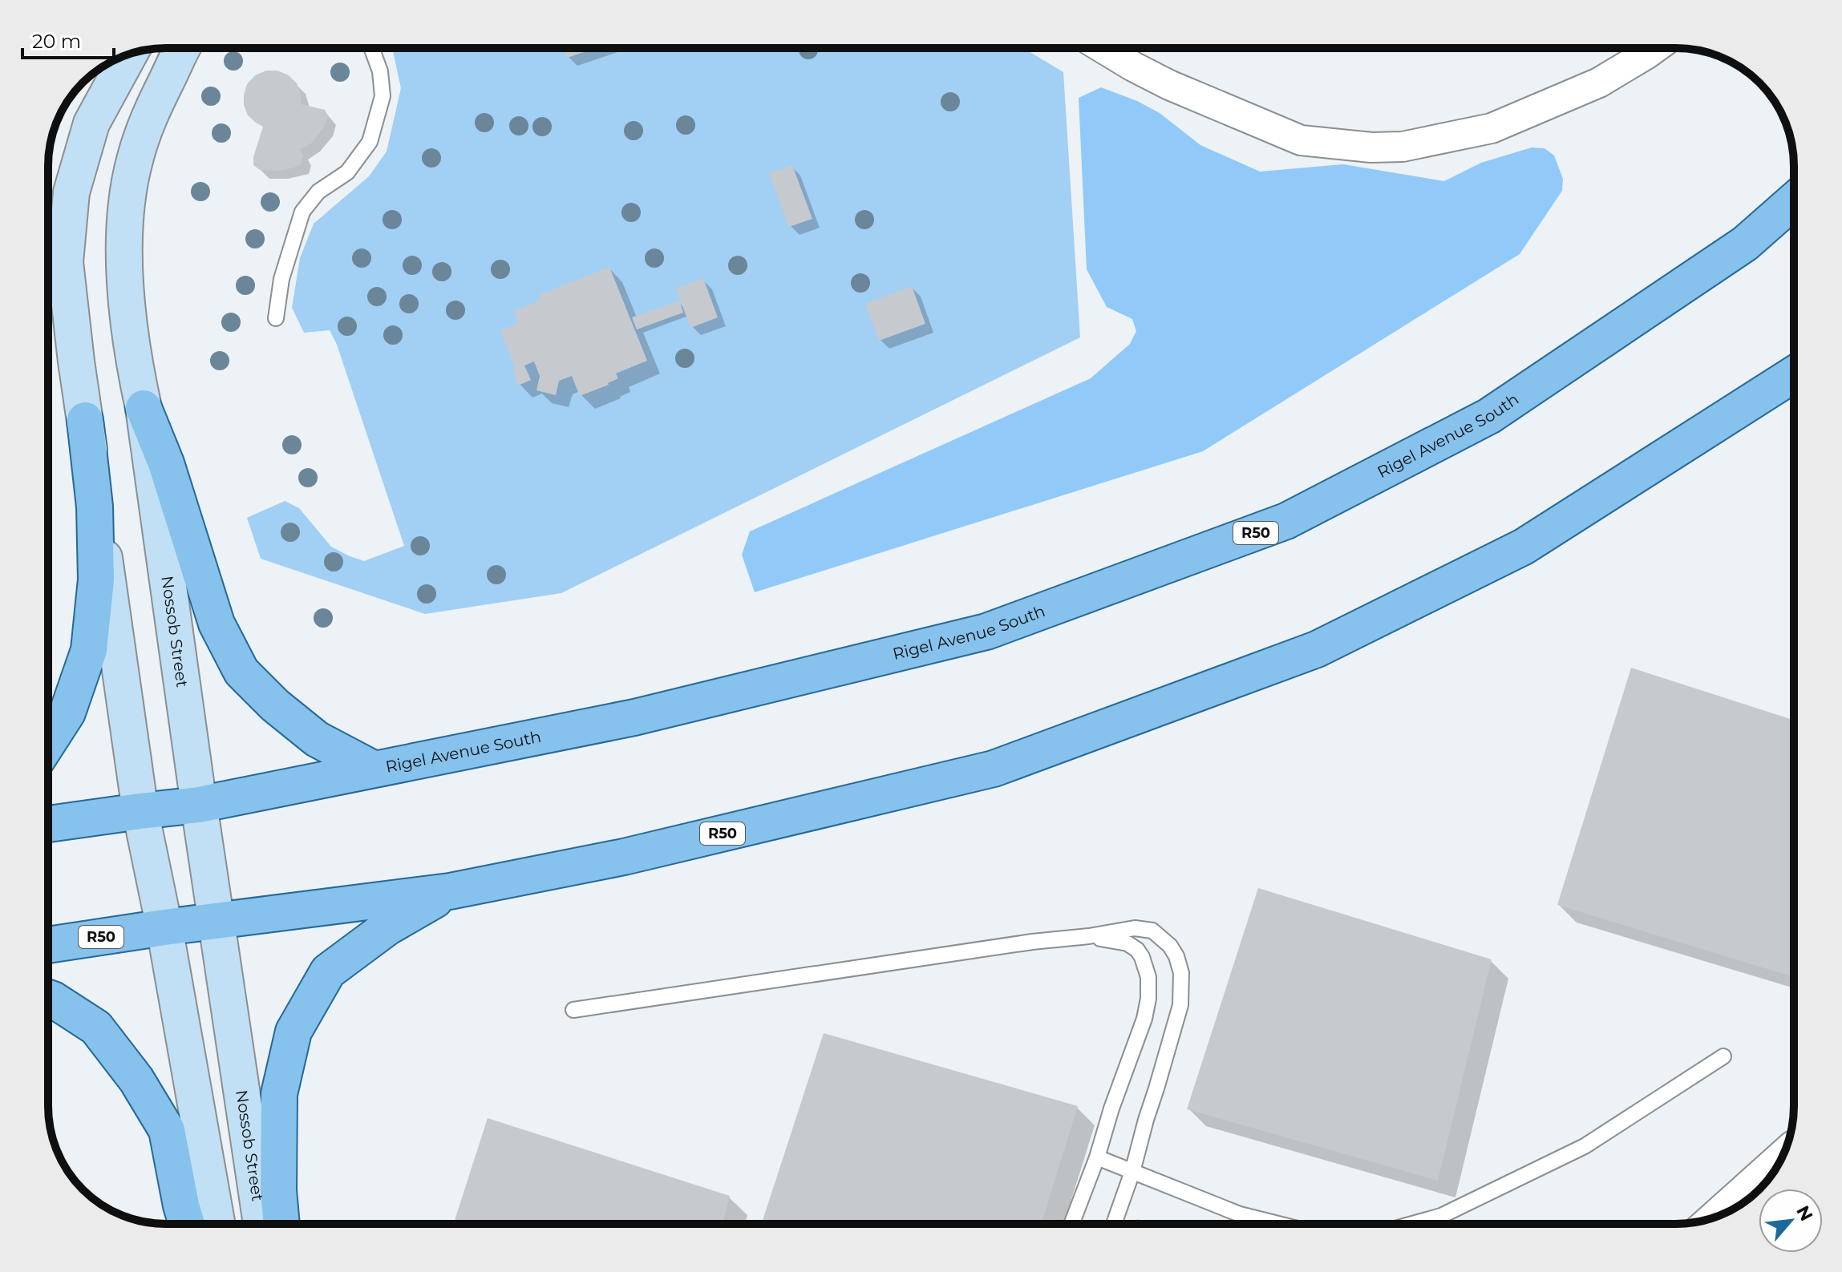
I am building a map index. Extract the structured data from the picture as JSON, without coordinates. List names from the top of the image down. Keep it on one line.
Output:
{"streets":{"main road":["Rigel Avenue South","R50"],"street":["Nossob Street"]},"crossings":[["Rigel Avenue South","Nossob Street"],["R50","Nossob Street"]],"scale_bar":"20 m","north":"top right"}
